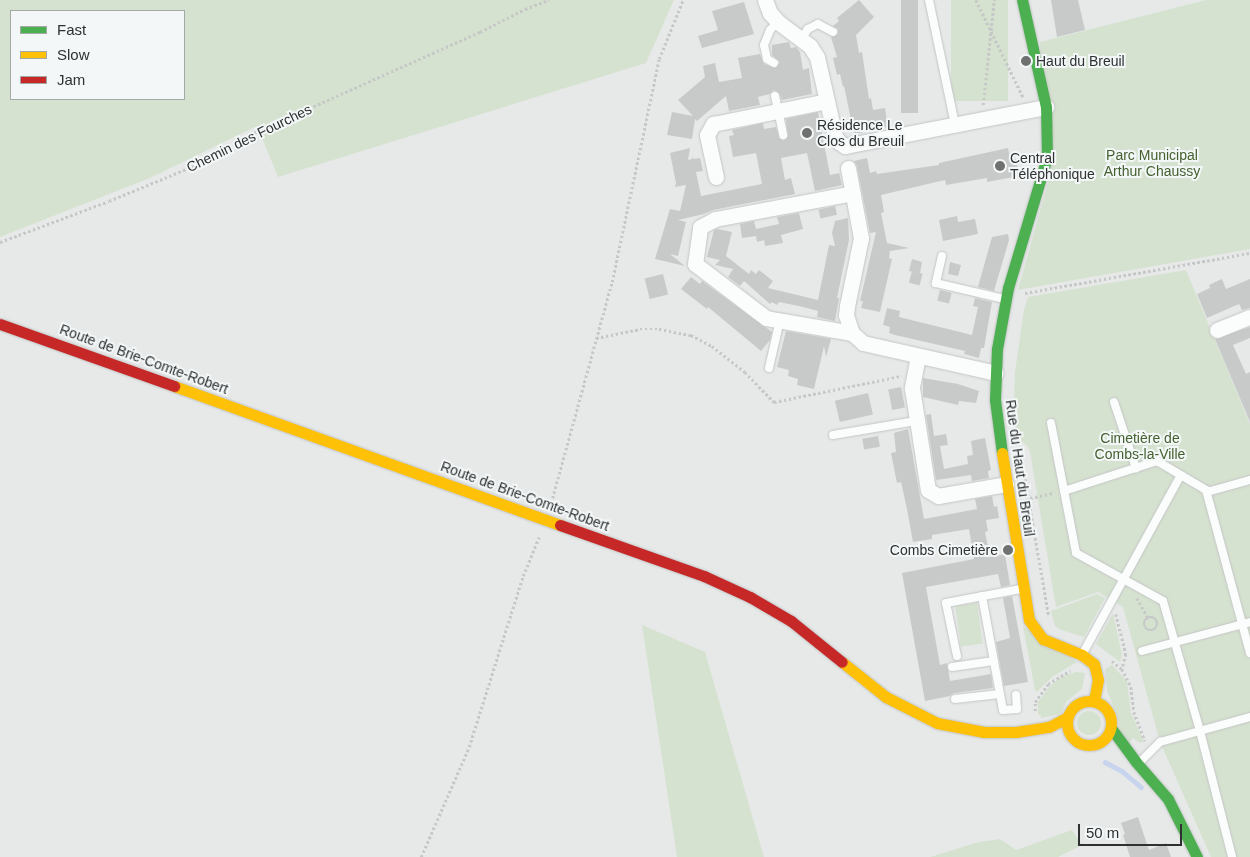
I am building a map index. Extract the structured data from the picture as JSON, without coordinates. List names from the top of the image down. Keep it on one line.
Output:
{"streets":{"main road":["Route de Brie-Comte-Robert","Rue du Haut du Breuil"],"path":["Chemin des Fourches"]},"parks":["Parc Municipal Arthur Chaussy","Cimetière de Combs-la-Ville"],"places":["Haut du Breuil","Résidence Le Clos du Breuil","Central Téléphonique","Combs Cimetière"],"legend":["Fast","Slow","Jam"],"scale_bar":"50 m"}
